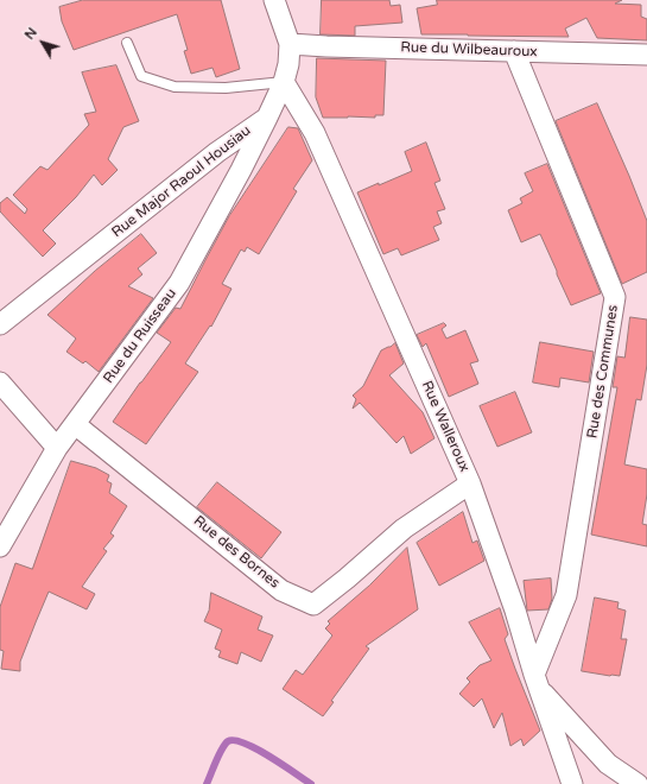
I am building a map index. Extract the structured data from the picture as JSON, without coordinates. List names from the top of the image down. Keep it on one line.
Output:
{"streets":{"street":["Rue du Wilbeauroux","Rue Major Raoul Housiau","Rue du Ruisseau","Rue des Communes","Rue Walleroux","Rue des Bornes"]},"crossings":[["Rue du Wilbeauroux","Rue Major Raoul Housiau"],["Rue du Wilbeauroux","Rue des Communes"],["Rue Major Raoul Housiau","Rue du Ruisseau"],["Rue Major Raoul Housiau","Rue Walleroux"],["Rue du Ruisseau","Rue des Bornes"],["Rue des Communes","Rue Walleroux"],["Rue Walleroux","Rue des Bornes"]],"north":"top left"}
